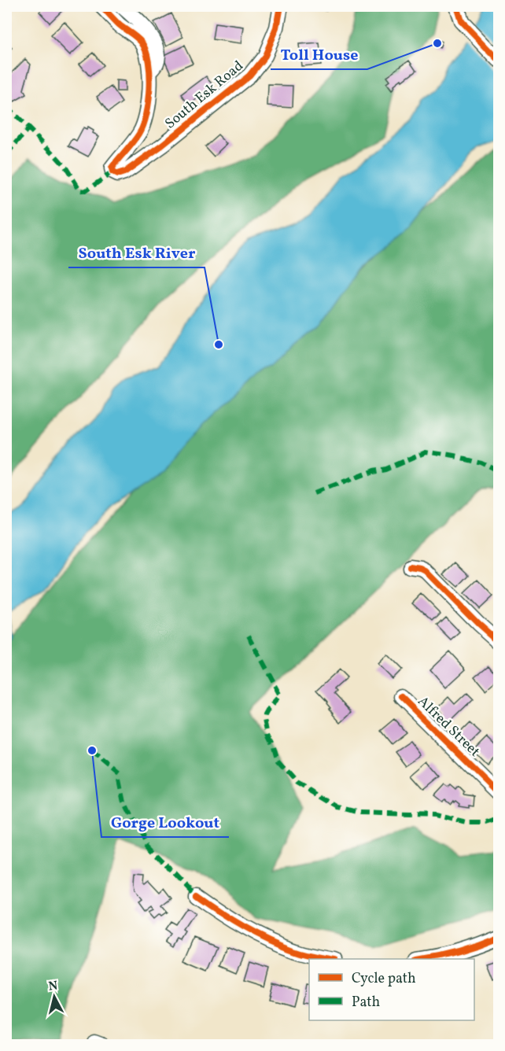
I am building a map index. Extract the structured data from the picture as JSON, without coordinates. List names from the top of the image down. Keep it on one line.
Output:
{"streets":{"street":["South Esk Road","Alfred Street"]},"places":["Toll House","South Esk River","Gorge Lookout"],"legend":["Cycle path","Path"],"north":"top"}
